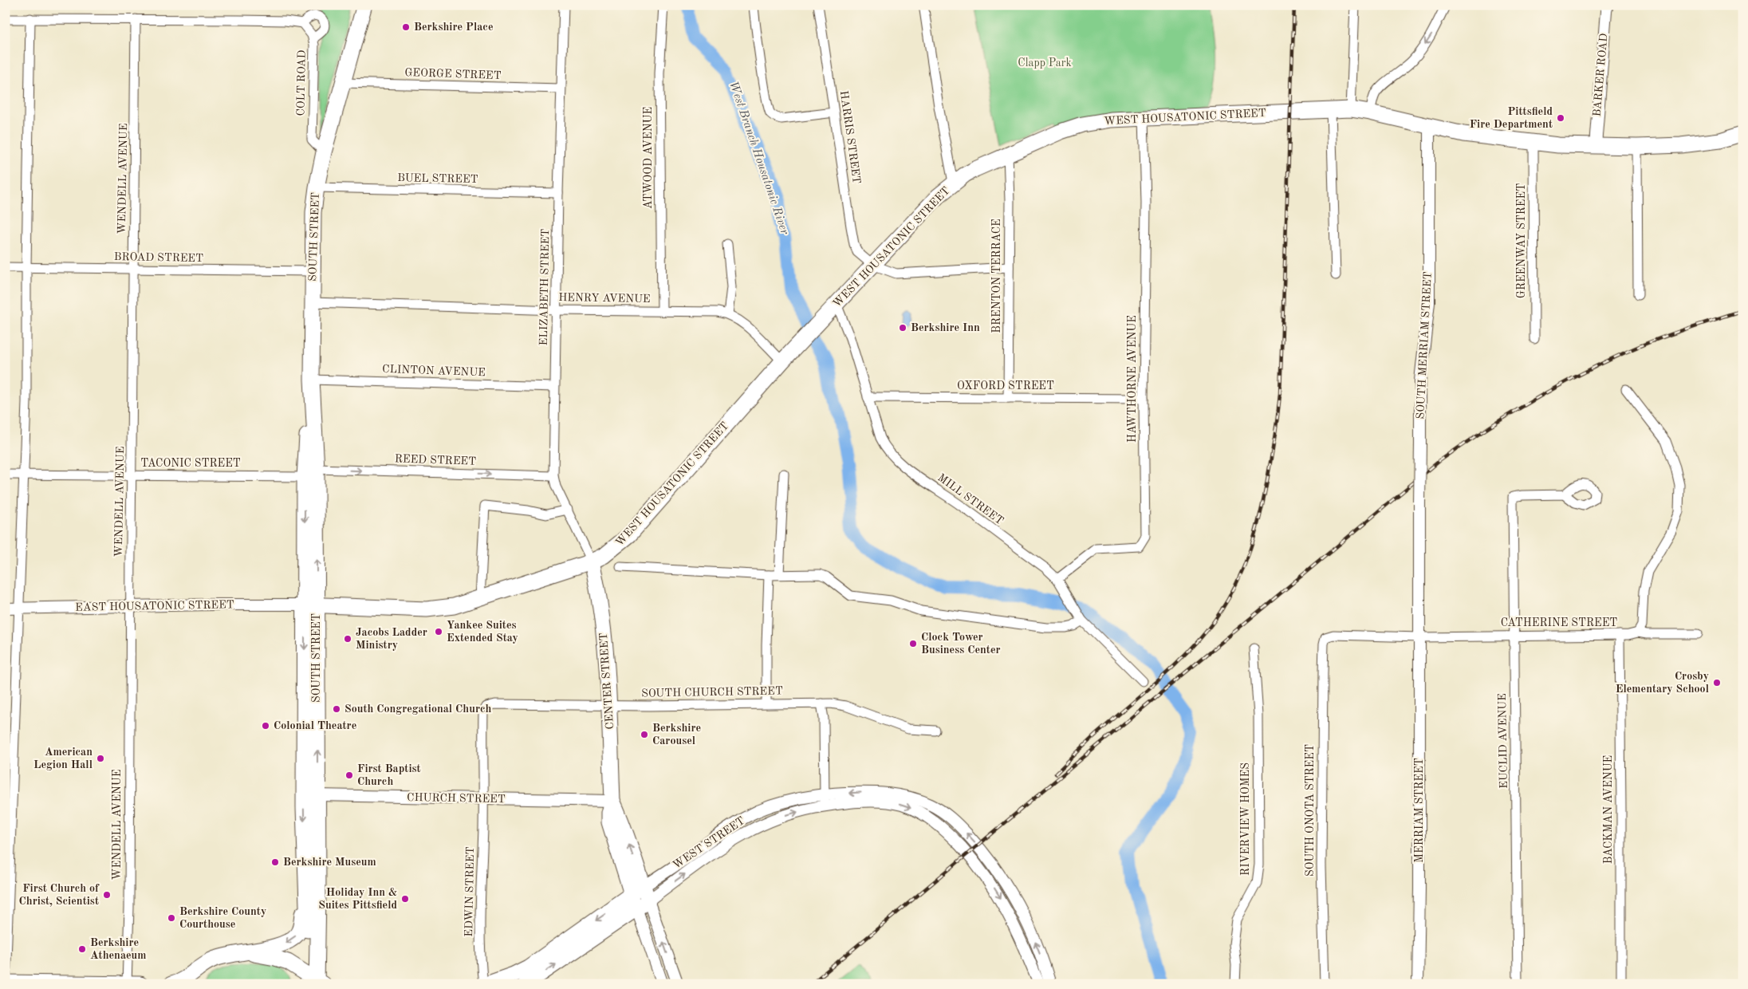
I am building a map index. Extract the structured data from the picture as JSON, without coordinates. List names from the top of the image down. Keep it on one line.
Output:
{"streets":{"highway":["WEST HOUSATONIC STREET","SOUTH STREET","CENTER STREET","WEST STREET"],"street":["GEORGE STREET","BARKER ROAD","COLT ROAD","HARRIS STREET","ATWOOD AVENUE","WENDELL AVENUE","BUEL STREET","GREENWAY STREET","BROAD STREET","BRENTON TERRACE","ELIZABETH STREET","HENRY AVENUE","SOUTH MERRIAM STREET","CLINTON AVENUE","HAWTHORNE AVENUE","OXFORD STREET","REED STREET","TACONIC STREET","MILL STREET","EAST HOUSATONIC STREET","CATHERINE STREET","SOUTH CHURCH STREET","EUCLID AVENUE","CHURCH STREET","BACKMAN AVENUE","SOUTH ONOTA STREET","MERRIAM STREET","RIVERVIEW HOMES","EDWIN STREET"]},"crossings":[["GEORGE STREET","SOUTH STREET"],["GEORGE STREET","ELIZABETH STREET"],["BARKER ROAD","WEST HOUSATONIC STREET"],["COLT ROAD","SOUTH STREET"],["WEST HOUSATONIC STREET","HARRIS STREET"],["WEST HOUSATONIC STREET","SOUTH STREET"],["WEST HOUSATONIC STREET","GREENWAY STREET"],["WEST HOUSATONIC STREET","BRENTON TERRACE"],["WEST HOUSATONIC STREET","ELIZABETH STREET"],["WEST HOUSATONIC STREET","HENRY AVENUE"],["WEST HOUSATONIC STREET","SOUTH MERRIAM STREET"],["WEST HOUSATONIC STREET","HAWTHORNE AVENUE"],["WEST HOUSATONIC STREET","MILL STREET"],["WEST HOUSATONIC STREET","EAST HOUSATONIC STREET"],["WEST HOUSATONIC STREET","CENTER STREET"],["ATWOOD AVENUE","HENRY AVENUE"],["WENDELL AVENUE","BROAD STREET"],["WENDELL AVENUE","TACONIC STREET"],["WENDELL AVENUE","EAST HOUSATONIC STREET"],["BUEL STREET","SOUTH STREET"],["BUEL STREET","ELIZABETH STREET"],["SOUTH STREET","BROAD STREET"],["SOUTH STREET","HENRY AVENUE"],["SOUTH STREET","CLINTON AVENUE"],["SOUTH STREET","REED STREET"],["SOUTH STREET","TACONIC STREET"],["SOUTH STREET","EAST HOUSATONIC STREET"],["SOUTH STREET","CHURCH STREET"],["BRENTON TERRACE","OXFORD STREET"],["ELIZABETH STREET","HENRY AVENUE"],["ELIZABETH STREET","CLINTON AVENUE"],["ELIZABETH STREET","REED STREET"],["ELIZABETH STREET","CENTER STREET"],["SOUTH MERRIAM STREET","CATHERINE STREET"],["SOUTH MERRIAM STREET","MERRIAM STREET"],["HAWTHORNE AVENUE","OXFORD STREET"],["HAWTHORNE AVENUE","MILL STREET"],["OXFORD STREET","MILL STREET"],["REED STREET","TACONIC STREET"],["CATHERINE STREET","EUCLID AVENUE"],["CATHERINE STREET","BACKMAN AVENUE"],["CATHERINE STREET","SOUTH ONOTA STREET"],["CATHERINE STREET","MERRIAM STREET"],["CENTER STREET","SOUTH CHURCH STREET"],["CENTER STREET","CHURCH STREET"],["CENTER STREET","WEST STREET"],["SOUTH CHURCH STREET","EDWIN STREET"],["CHURCH STREET","EDWIN STREET"],["WEST STREET","EDWIN STREET"]],"one_way":["REED STREET"],"water":["West Branch Housatonic River"],"parks":["Clapp Park"],"places":["Berkshire Place","Pittsfield Fire Department","Berkshire Inn","Yankee Suites Extended Stay","Jacobs Ladder Ministry","Clock Tower Business Center","Crosby Elementary School","South Congregational Church","Colonial Theatre","Berkshire Carousel","American Legion Hall","First Baptist Church","Berkshire Museum","First Church of Christ, Scientist","Holiday Inn & Suites Pittsfield","Berkshire County Courthouse","Berkshire Athenaeum"]}
